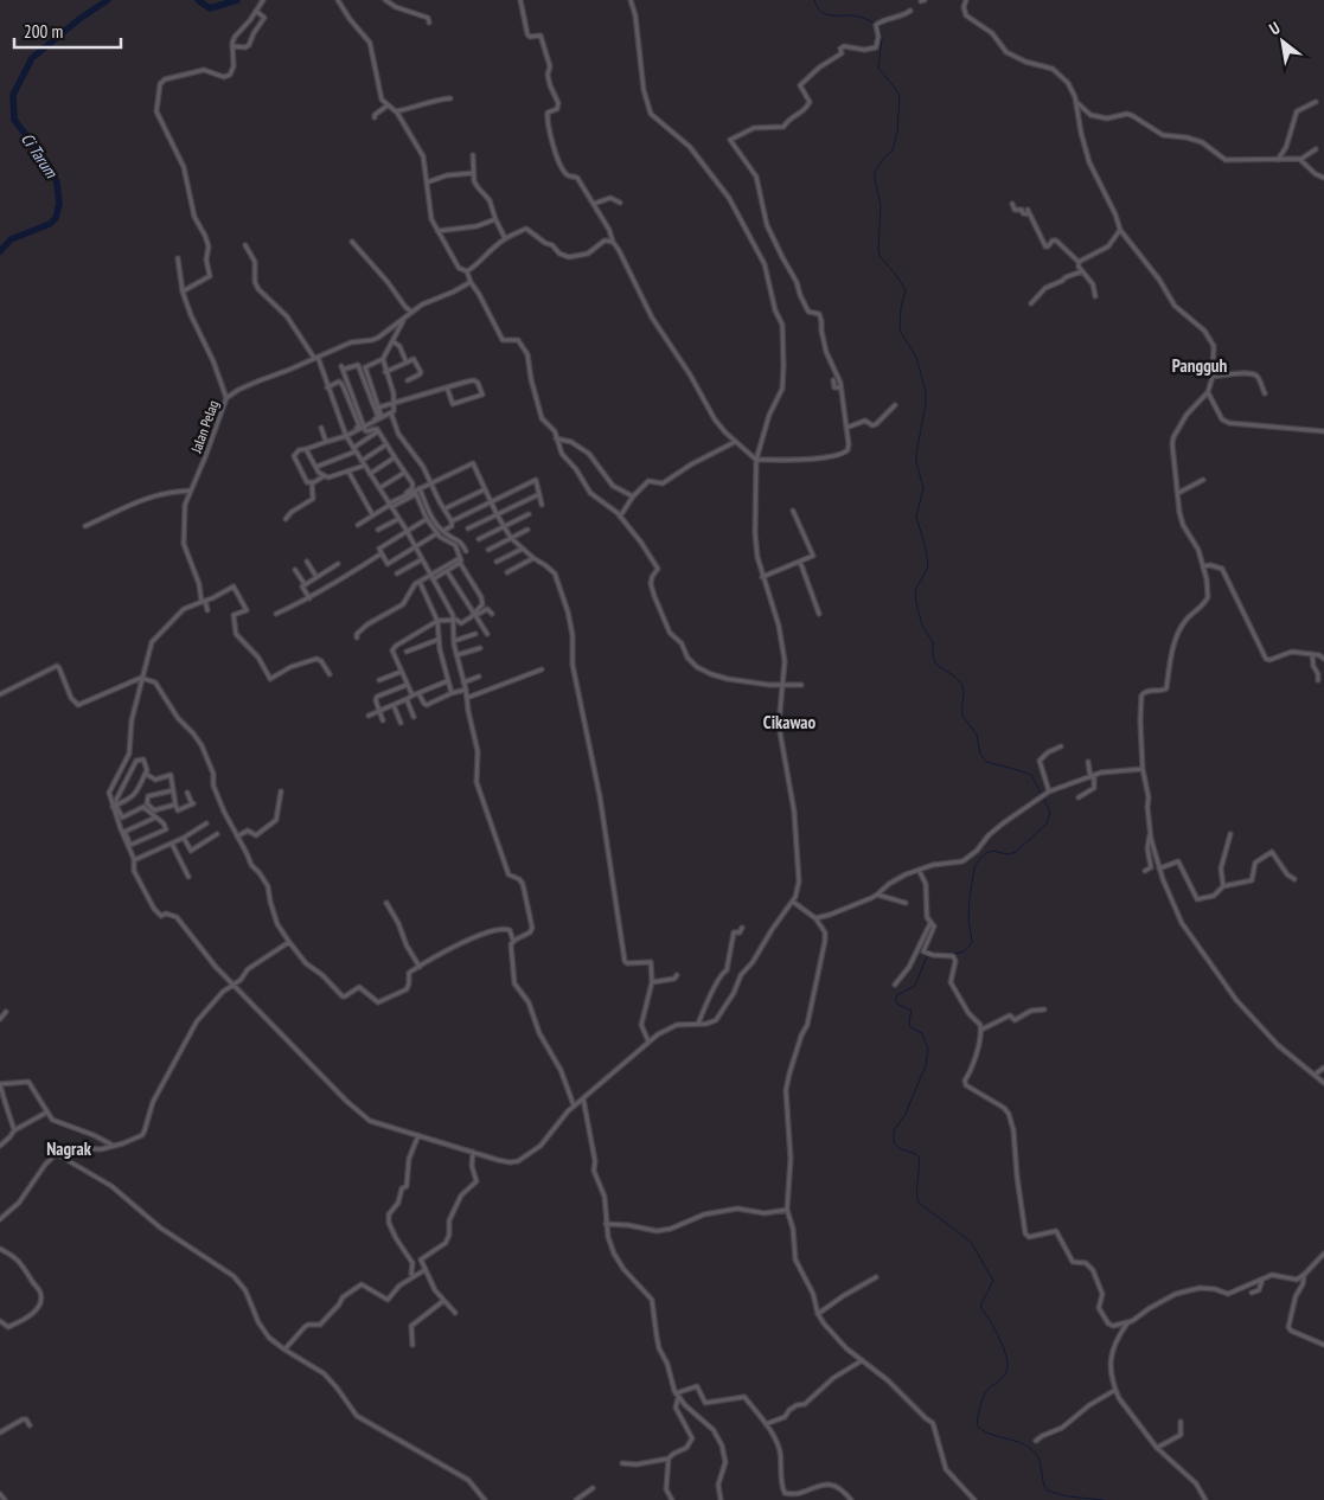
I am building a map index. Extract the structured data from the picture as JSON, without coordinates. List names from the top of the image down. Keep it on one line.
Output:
{"streets":{"street":["Jalan Pelag"]},"districts":["Pangguh","Cikawao","Nagrak"],"water":["Ci Tarum"],"scale_bar":"200 m","north":"top left"}
